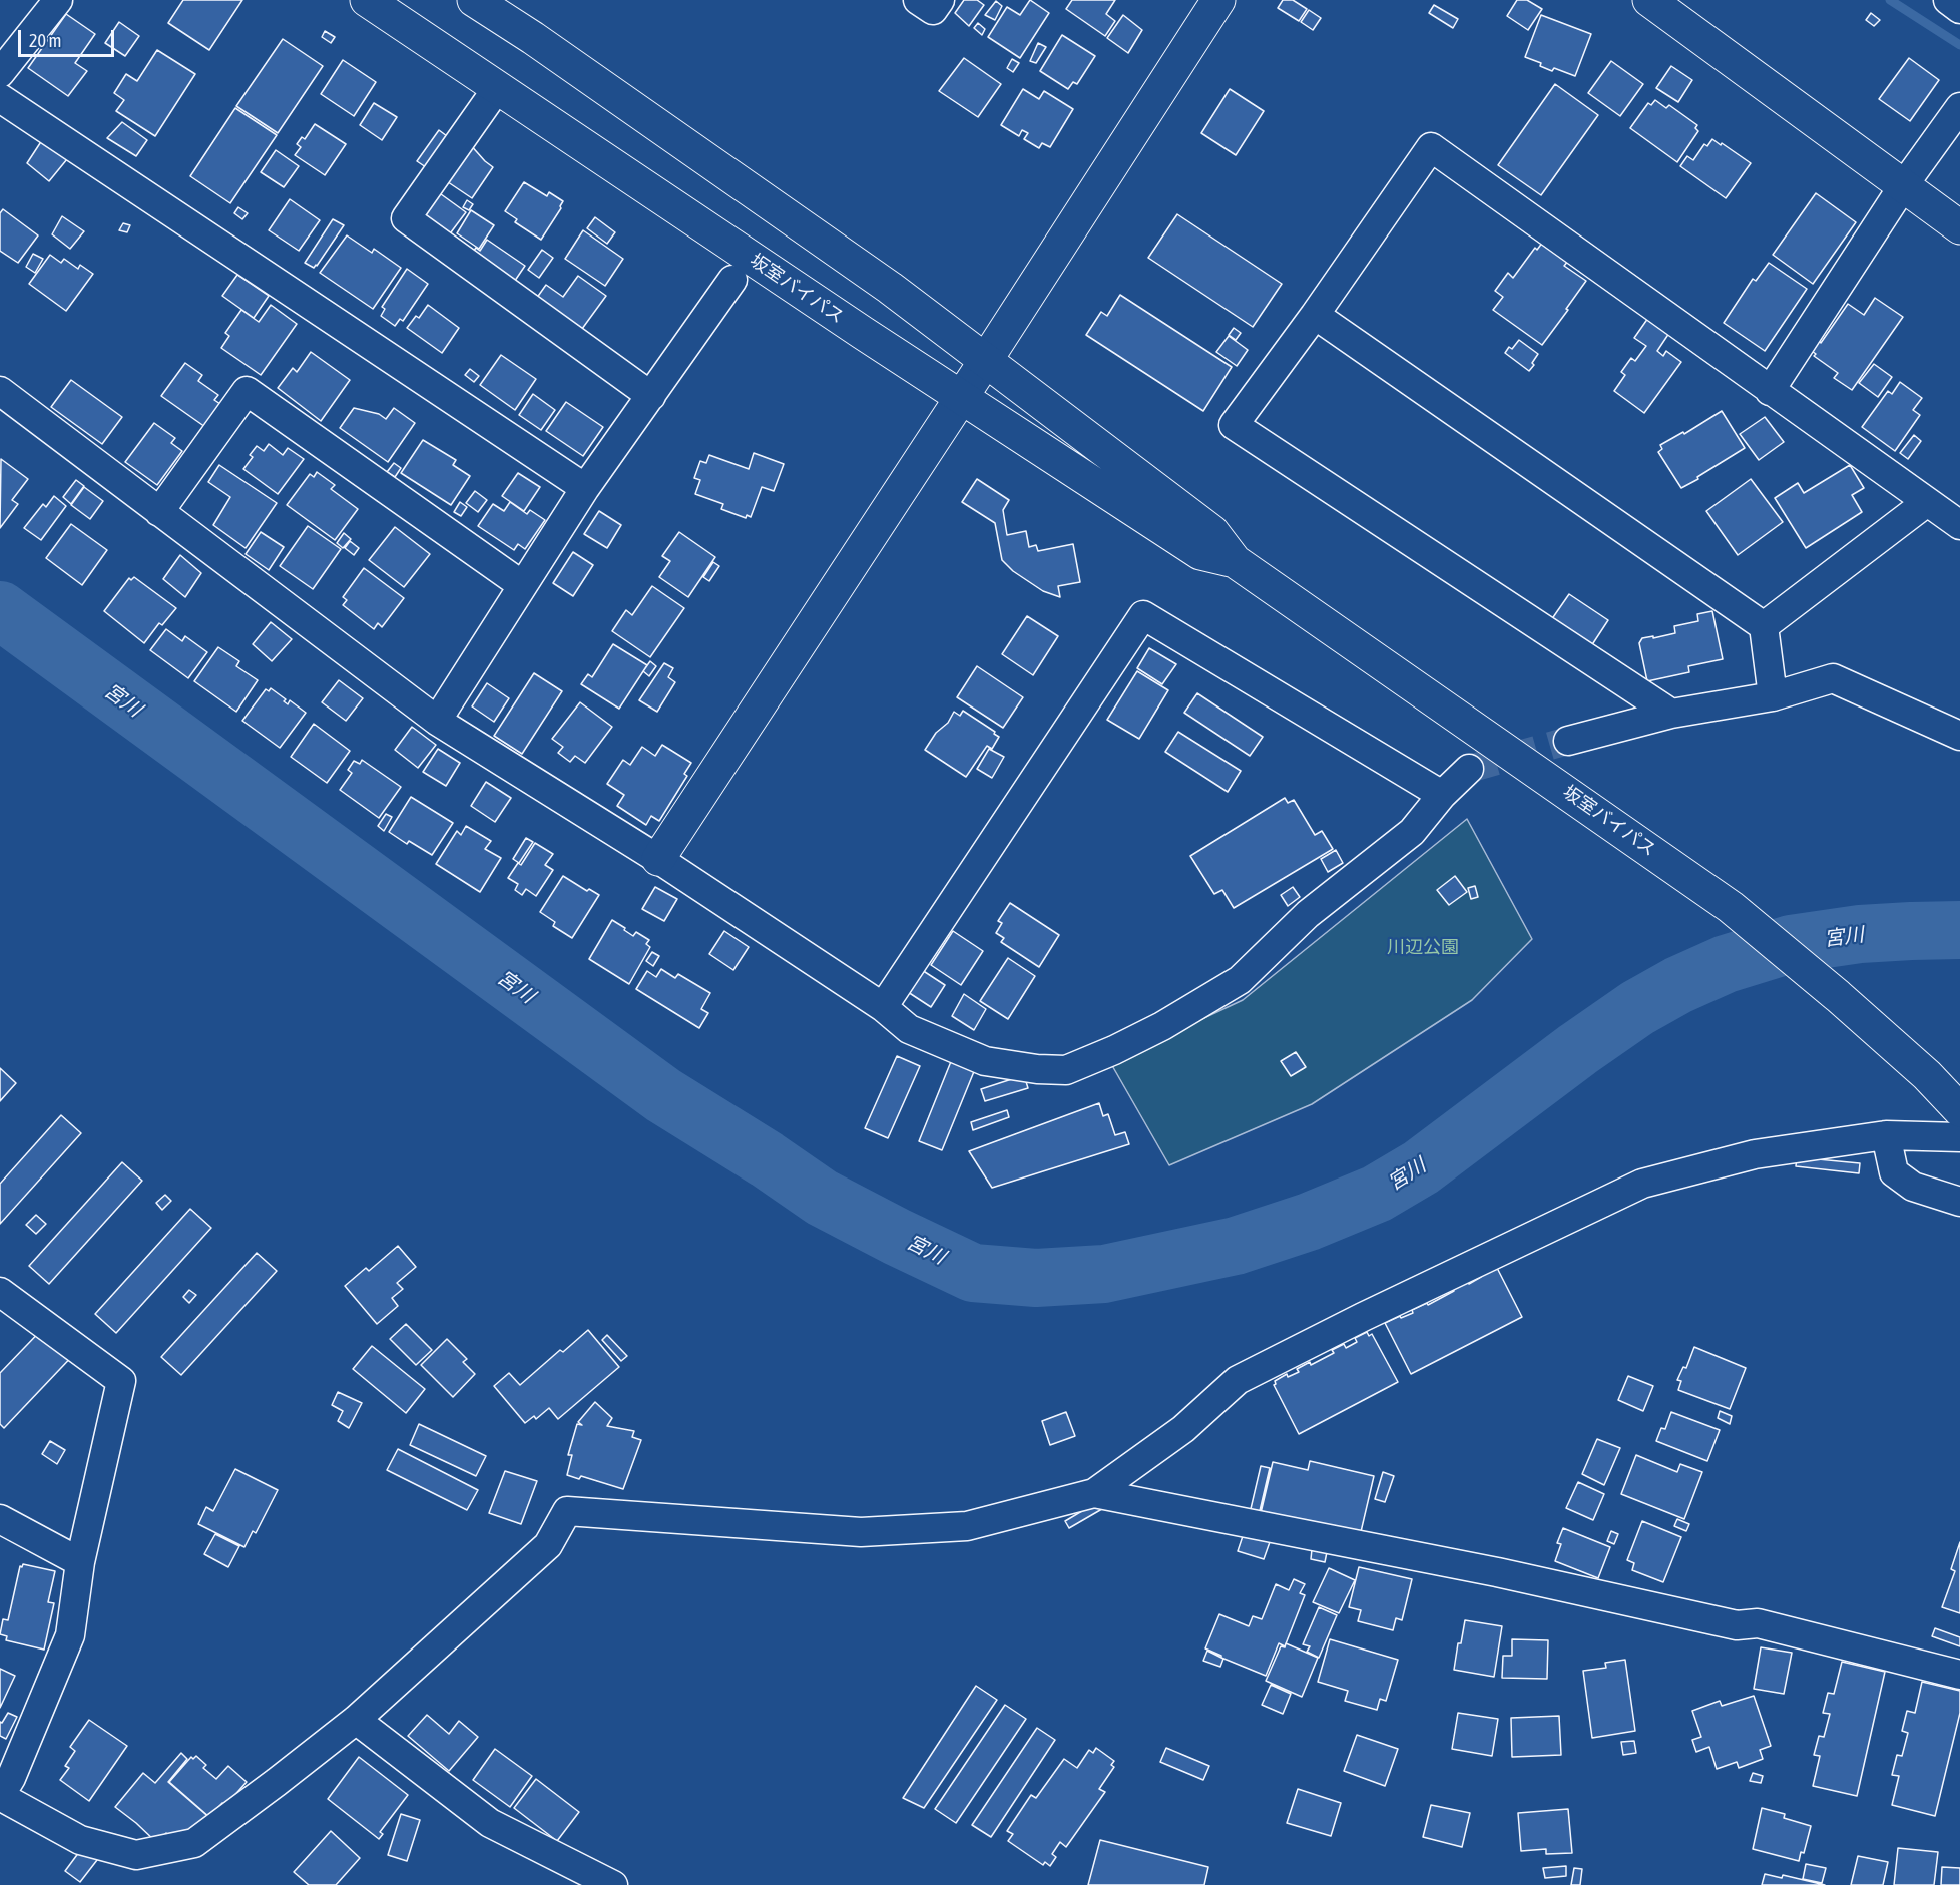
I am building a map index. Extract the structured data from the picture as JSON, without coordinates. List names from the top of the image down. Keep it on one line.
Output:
{"streets":{"main road":["坂室バイパス"]},"water":["宮川"],"parks":["川辺公園"],"scale_bar":"20 m"}
